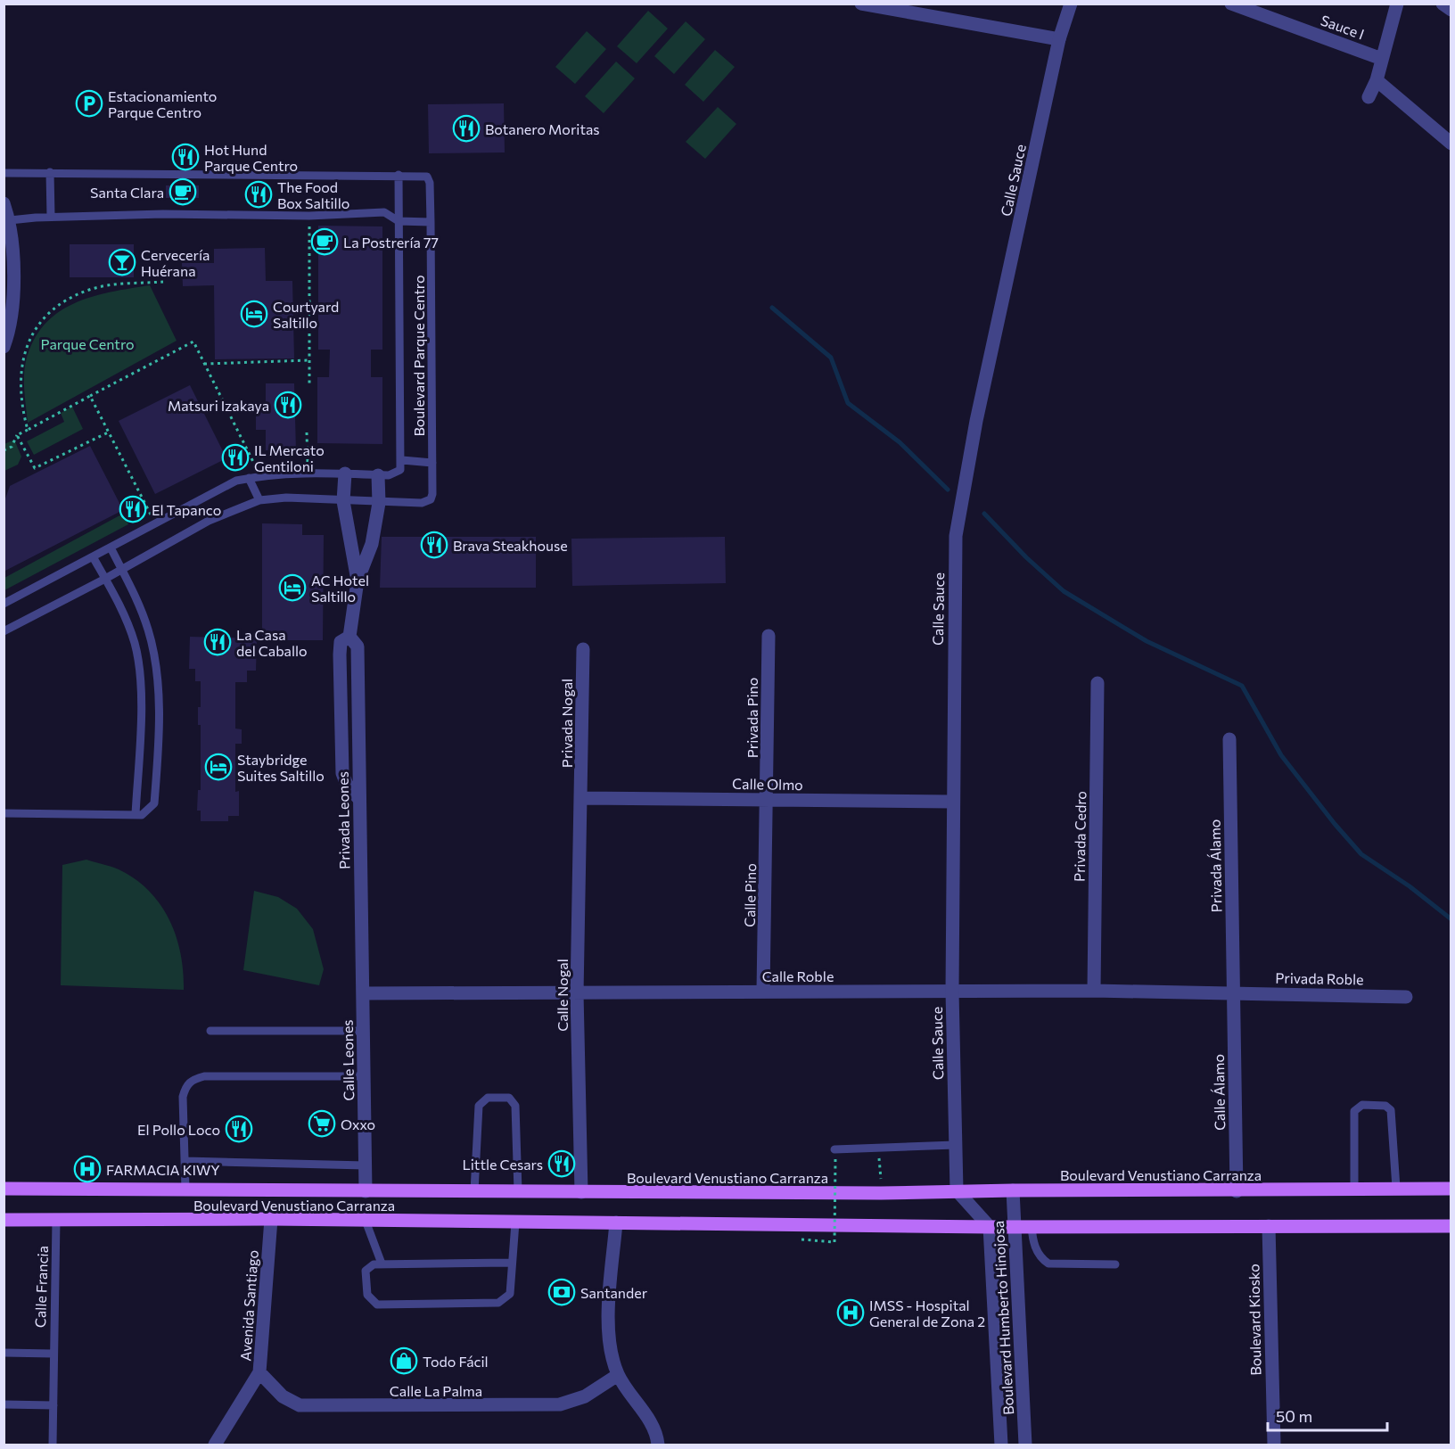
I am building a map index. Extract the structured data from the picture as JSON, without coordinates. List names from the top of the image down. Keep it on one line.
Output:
{"streets":{"main road":["Boulevard Venustiano Carranza"],"street":["Sauce I","Calle Sauce","Privada Pino","Privada Nogal","Calle Olmo","Privada Leones","Privada Cedro","Privada Álamo","Calle Pino","Calle Roble","Privada Roble","Calle Nogal","Calle Leones","Calle Álamo","Avenida Santiago","Boulevard Humberto Hinojosa","Boulevard Kiosko","Calle La Palma"],"lane":["Boulevard Parque Centro","Calle Francia"]},"crossings":[["Calle Sauce","Calle Olmo"],["Calle Sauce","Calle Roble"],["Calle Sauce","Boulevard Venustiano Carranza"],["Calle Sauce","Boulevard Humberto Hinojosa"],["Privada Pino","Calle Olmo"],["Privada Pino","Calle Pino"],["Privada Nogal","Calle Olmo"],["Privada Nogal","Calle Nogal"],["Calle Olmo","Calle Pino"],["Calle Olmo","Calle Nogal"],["Privada Leones","Calle Roble"],["Privada Leones","Calle Leones"],["Privada Cedro","Calle Roble"],["Privada Álamo","Calle Roble"],["Privada Álamo","Privada Roble"],["Privada Álamo","Calle Álamo"],["Calle Pino","Calle Roble"],["Calle Roble","Privada Roble"],["Calle Roble","Calle Nogal"],["Calle Roble","Calle Leones"],["Calle Roble","Calle Álamo"],["Privada Roble","Calle Álamo"],["Calle Nogal","Boulevard Venustiano Carranza"],["Calle Leones","Boulevard Venustiano Carranza"],["Calle Álamo","Boulevard Venustiano Carranza"],["Boulevard Venustiano Carranza","Calle Francia"],["Boulevard Venustiano Carranza","Avenida Santiago"],["Boulevard Venustiano Carranza","Boulevard Humberto Hinojosa"],["Boulevard Venustiano Carranza","Boulevard Kiosko"],["Avenida Santiago","Calle La Palma"]],"parks":["Parque Centro"],"places":{"parking":["Estacionamiento Parque Centro"],"restaurant":["Botanero Moritas","Hot Hund Parque Centro","The Food Box Saltillo","Matsuri Izakaya","IL Mercato Gentiloni","El Tapanco","Brava Steakhouse","La Casa del Caballo","El Pollo Loco","Little Cesars"],"cafe":["Santa Clara","La Postrería 77"],"bar":["Cervecería Huérana"],"hotel":["Courtyard Saltillo","AC Hotel Saltillo","Staybridge Suites Saltillo"],"supermarket":["Oxxo"],"hospital":["FARMACIA KIWY","IMSS - Hospital General de Zona 2"],"bank":["Santander"],"shop":["Todo Fácil"]},"scale_bar":"50 m"}
